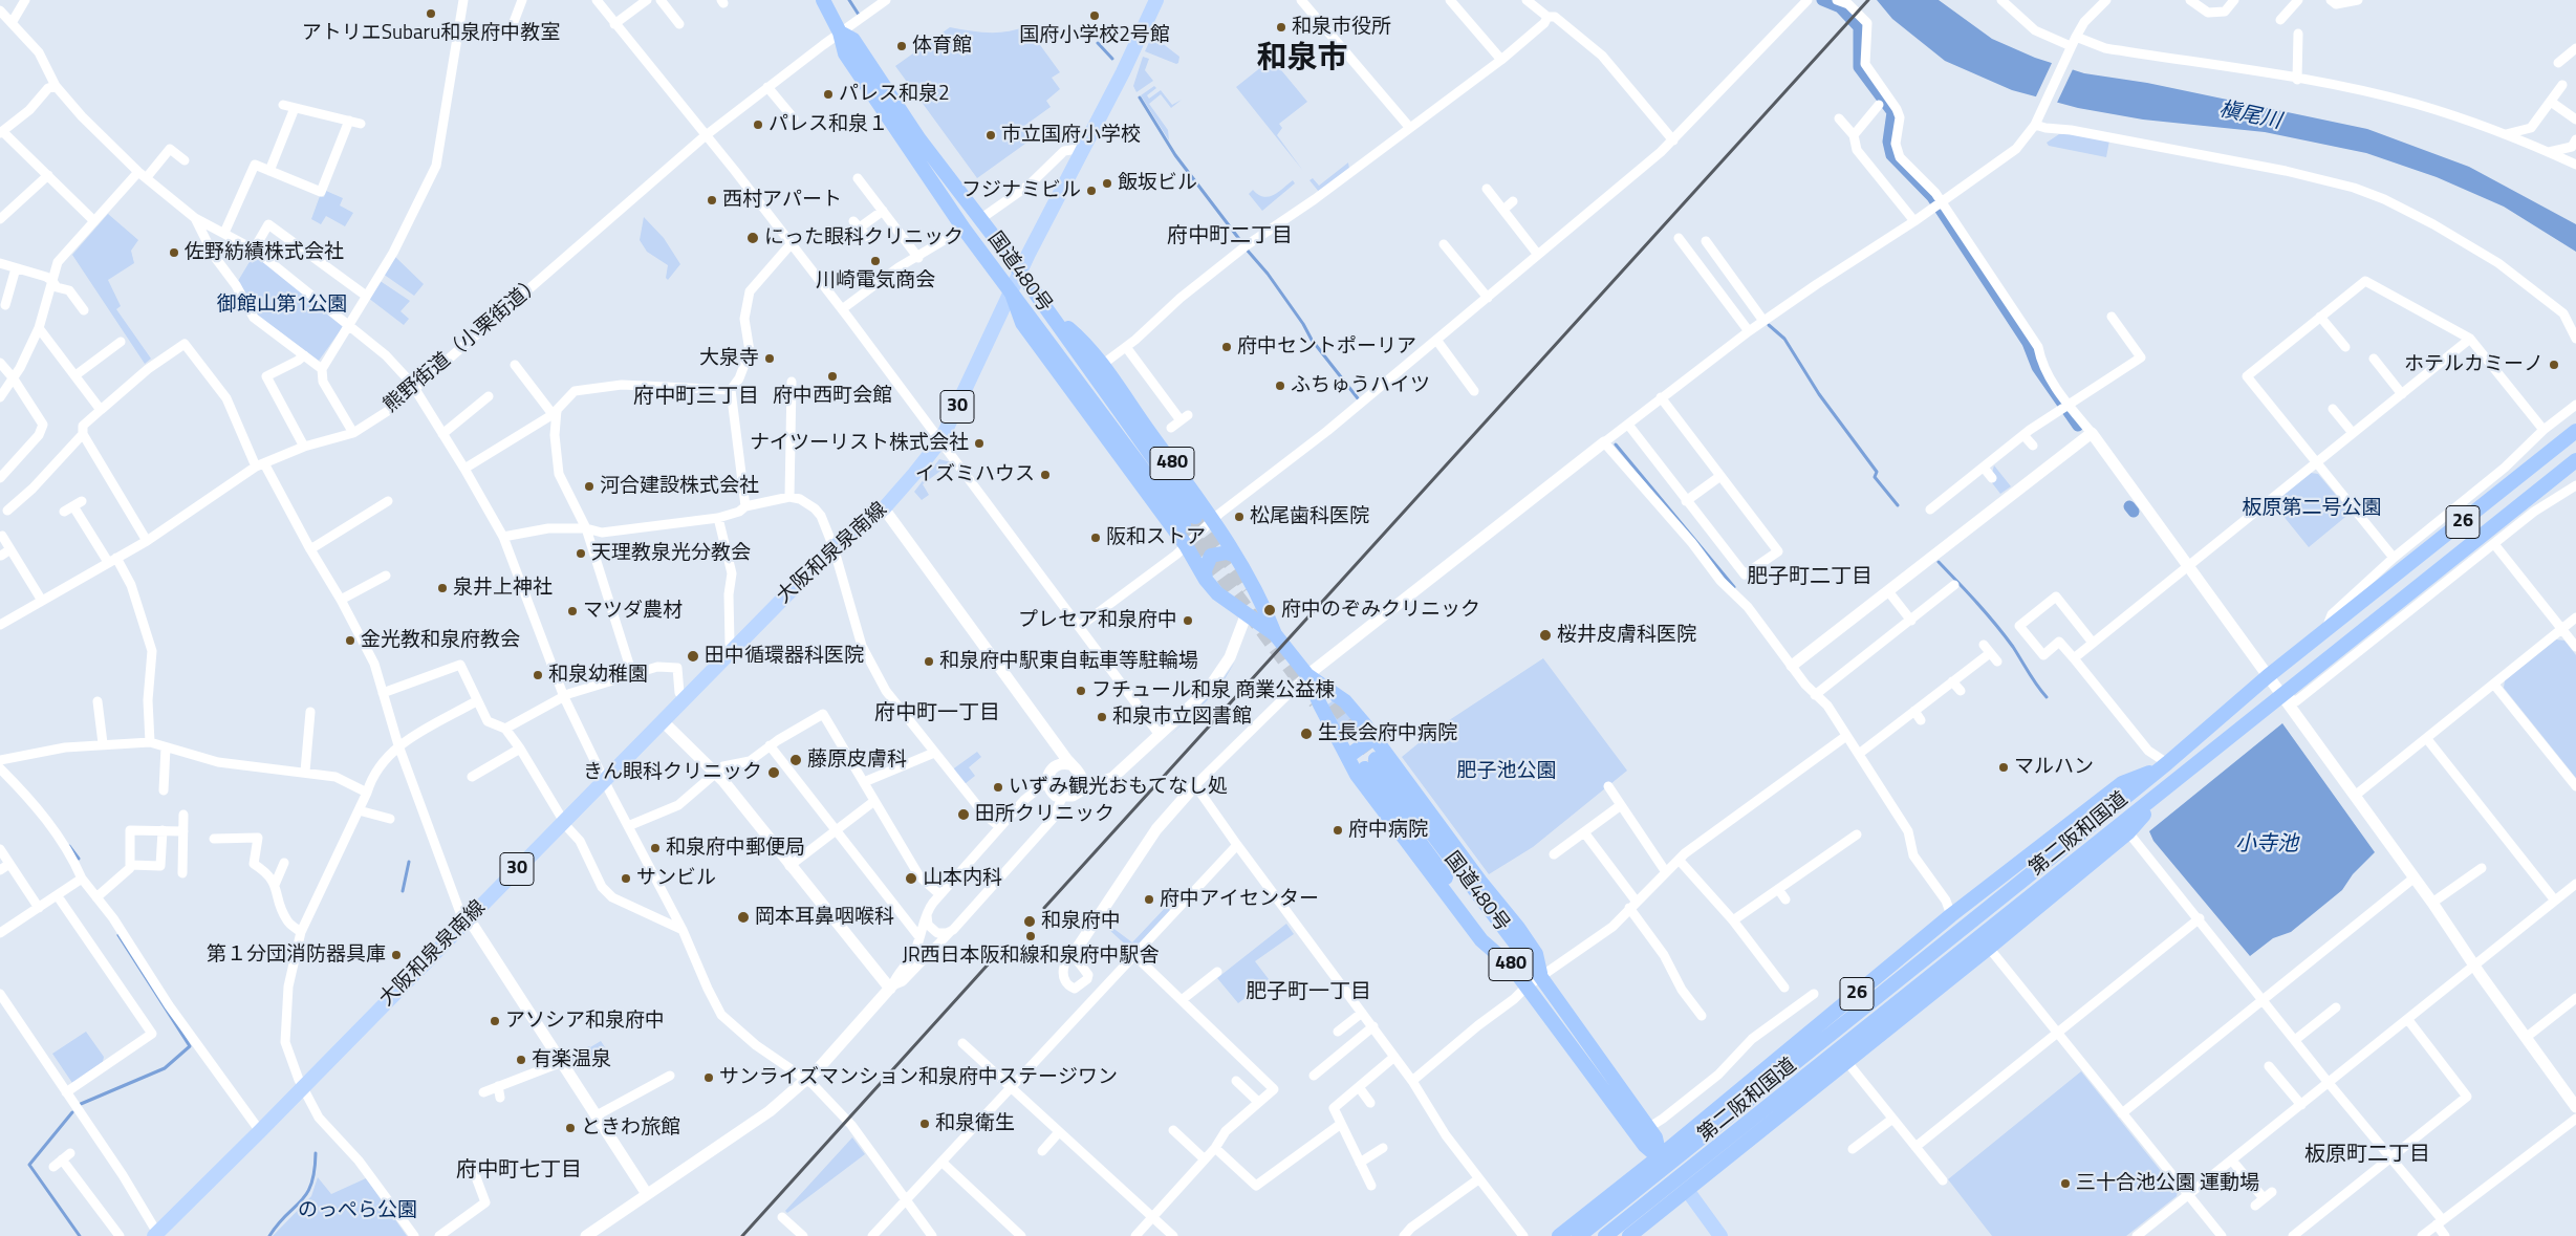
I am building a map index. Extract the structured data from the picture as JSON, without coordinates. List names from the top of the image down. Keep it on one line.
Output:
{"streets":{"highway":["国道480号","480","26","第二阪和国道"],"main road":["30","大阪和泉泉南線"],"street":["熊野街道（小栗街道）"]},"crossings":[["国道480号","熊野街道（小栗街道）"],["国道480号","480"],["国道480号","26"],["国道480号","大阪和泉泉南線"],["国道480号","第二阪和国道"],["480","大阪和泉泉南線"],["26","第二阪和国道"]],"districts":["和泉市","府中町二丁目","府中町三丁目","肥子町二丁目","府中町一丁目","肥子町一丁目","板原町二丁目","府中町七丁目"],"water":["槇尾川","小寺池"],"parks":["御館山第1公園","板原第二号公園","肥子池公園","のっぺら公園"],"places":["アトリエSubaru和泉府中教室","国府小学校2号館","和泉市役所","体育館","パレス和泉2","パレス和泉１","市立国府小学校","飯坂ビル","フジナミビル","西村アパート","にった眼科クリニック","佐野紡績株式会社","川崎電気商会","府中セントポーリア","大泉寺","ホテルカミーノ","府中西町会館","ふちゅうハイツ","ナイツーリスト株式会社","イズミハウス","河合建設株式会社","松尾歯科医院","阪和ストア","天理教泉光分教会","泉井上神社","府中のぞみクリニック","マツダ農材","プレセア和泉府中","桜井皮膚科医院","金光教和泉府教会","田中循環器科医院","和泉府中駅東自転車等駐輪場","和泉幼稚園","フチュール和泉 商業公益棟","和泉市立図書館","生長会府中病院","藤原皮膚科","マルハン","きん眼科クリニック","いずみ観光おもてなし処","田所クリニック","府中病院","和泉府中郵便局","サンビル","山本内科","府中アイセンター","岡本耳鼻咽喉科","和泉府中","JR西日本阪和線和泉府中駅舎","第１分団消防器具庫","アソシア和泉府中","有楽温泉","サンライズマンション和泉府中ステージワン","和泉衛生","ときわ旅館","三十合池公園 運動場"]}
